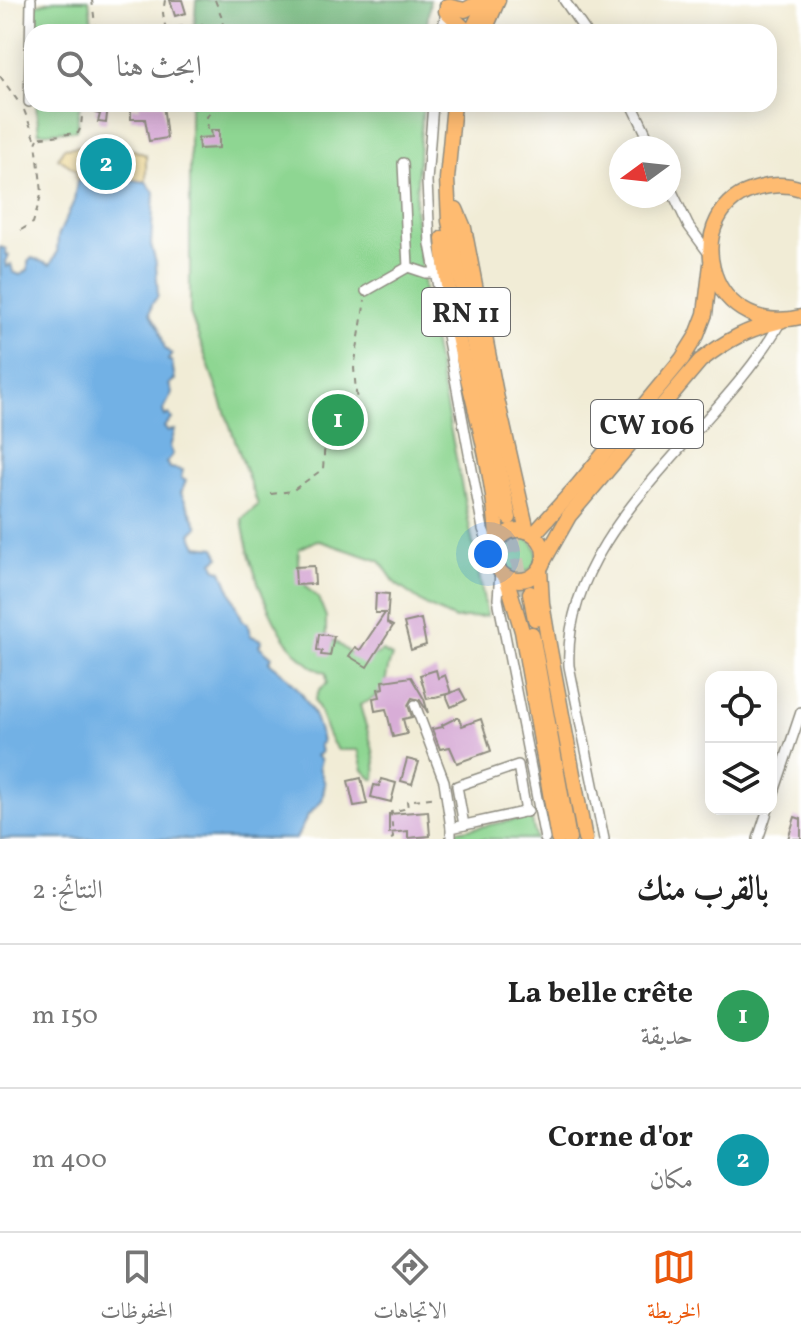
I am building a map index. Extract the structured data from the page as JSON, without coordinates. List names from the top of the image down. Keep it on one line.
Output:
{"streets":{"highway":["RN 11","CW 106"]},"north":"left","page":{"search":"ابحث هنا","pins":["2","1"],"heading":["بالقرب منك","النتائج: 2"],"list":[{"mark":"1","name":"La belle crête","note":"حديقة","value":"150 m"},{"mark":"2","name":"Corne d'or","note":"مكان","value":"400 m"}],"nav":["الخريطة","الاتجاهات","المحفوظات"]}}
